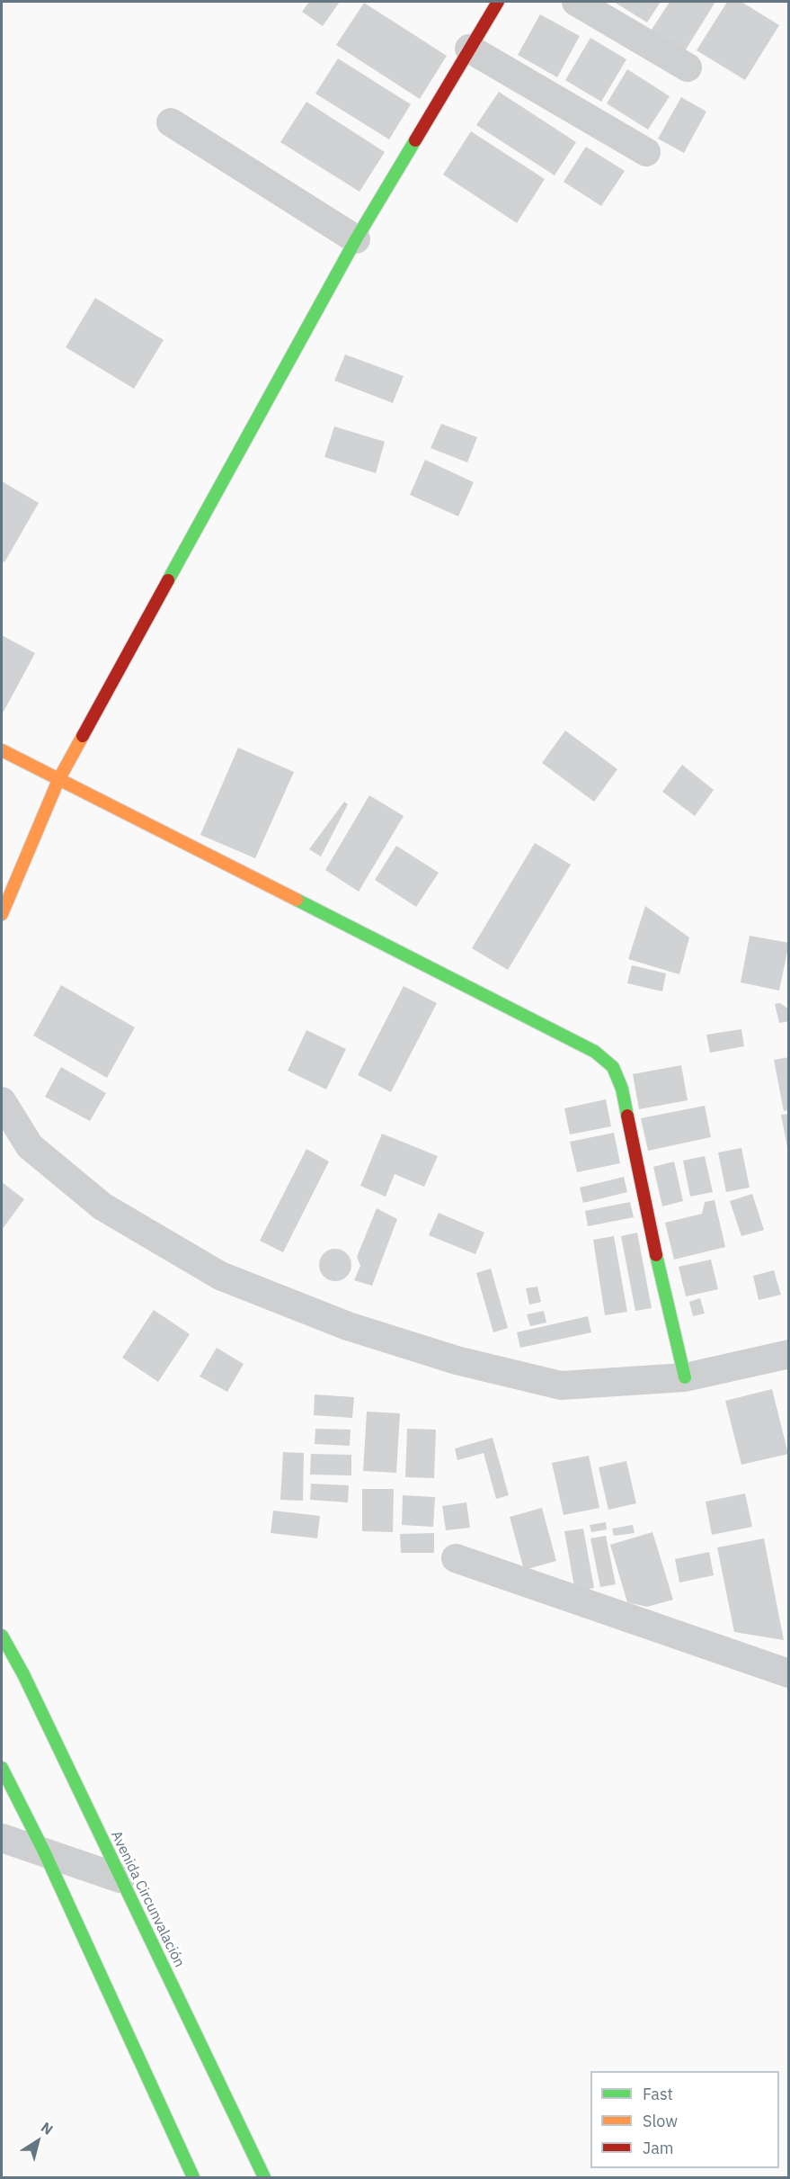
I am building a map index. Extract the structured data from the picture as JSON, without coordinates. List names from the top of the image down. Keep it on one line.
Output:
{"streets":{"main road":["Avenida Circunvalación"]},"legend":["Fast","Slow","Jam"],"north":"top right"}
